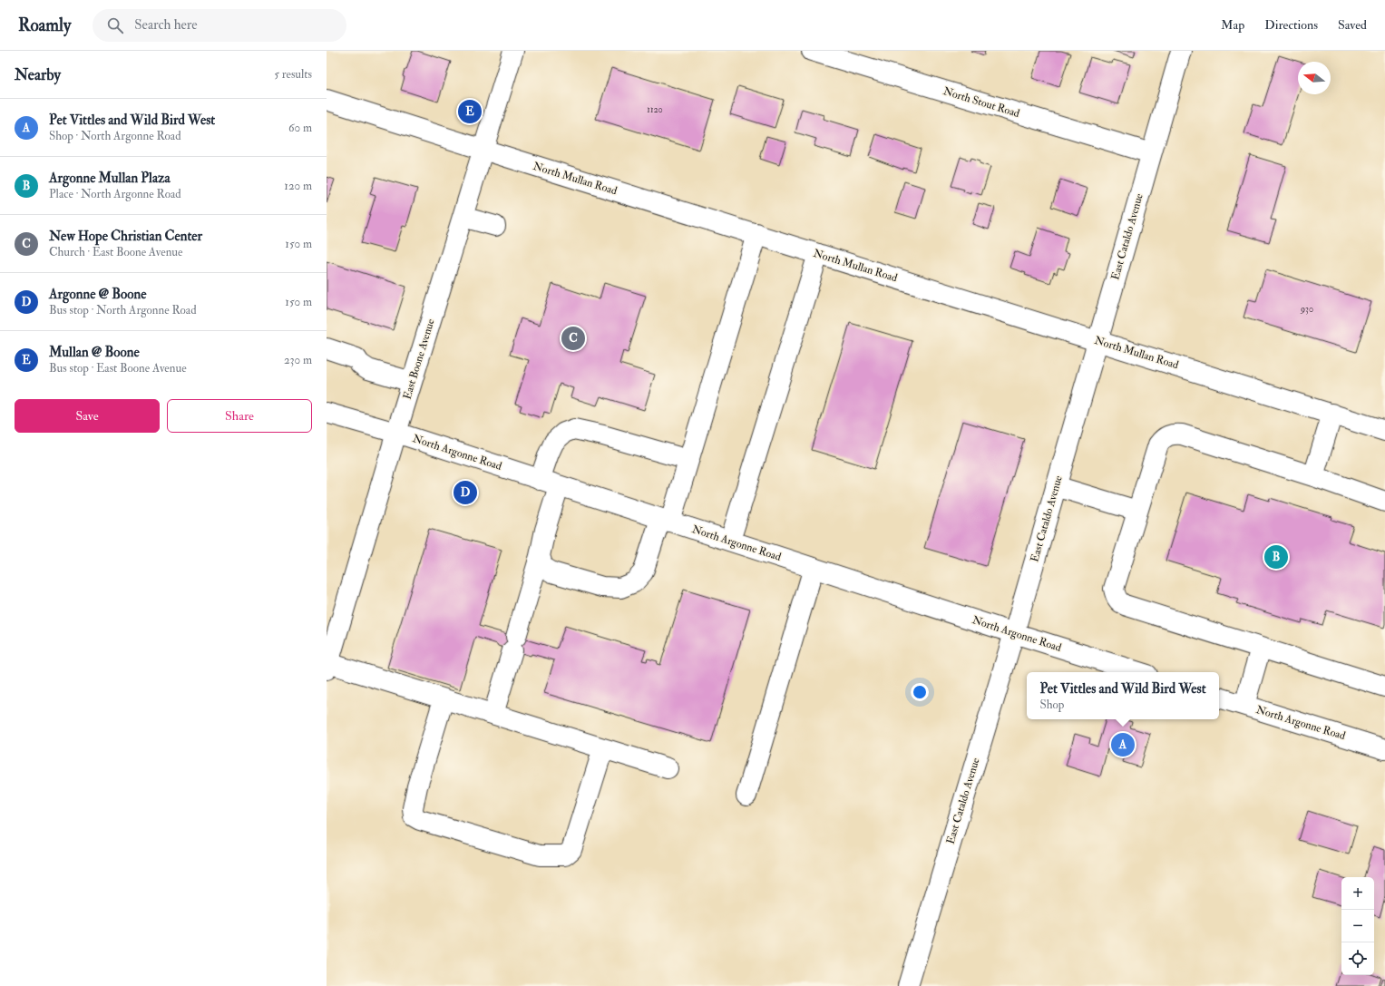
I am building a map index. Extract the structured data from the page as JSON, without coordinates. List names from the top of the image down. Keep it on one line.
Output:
{"streets":{"main road":["North Stout Road","North Mullan Road","East Cataldo Avenue","East Boone Avenue","North Argonne Road"]},"crossings":[["North Stout Road","East Cataldo Avenue"],["North Mullan Road","East Cataldo Avenue"],["North Mullan Road","East Boone Avenue"],["East Cataldo Avenue","North Argonne Road"],["East Boone Avenue","North Argonne Road"]],"house_numbers":["1120","930"],"north":"left","page":{"header":"Roamly","search":"Search here","nav":["Map","Directions","Saved"],"heading":["Nearby","5 results"],"list":[{"mark":"A","name":"Pet Vittles and Wild Bird West","note":"Shop · North Argonne Road","value":"60 m"},{"mark":"B","name":"Argonne Mullan Plaza","note":"Place · North Argonne Road","value":"120 m"},{"mark":"C","name":"New Hope Christian Center","note":"Church · East Boone Avenue","value":"150 m"},{"mark":"D","name":"Argonne @ Boone","note":"Bus stop · North Argonne Road","value":"150 m"},{"mark":"E","name":"Mullan @ Boone","note":"Bus stop · East Boone Avenue","value":"230 m"}],"pins":["E","C","D","B","A"],"buttons":["Save","Share"],"popup":["Pet Vittles and Wild Bird West","Shop"],"map_buttons":["+","−"]}}
